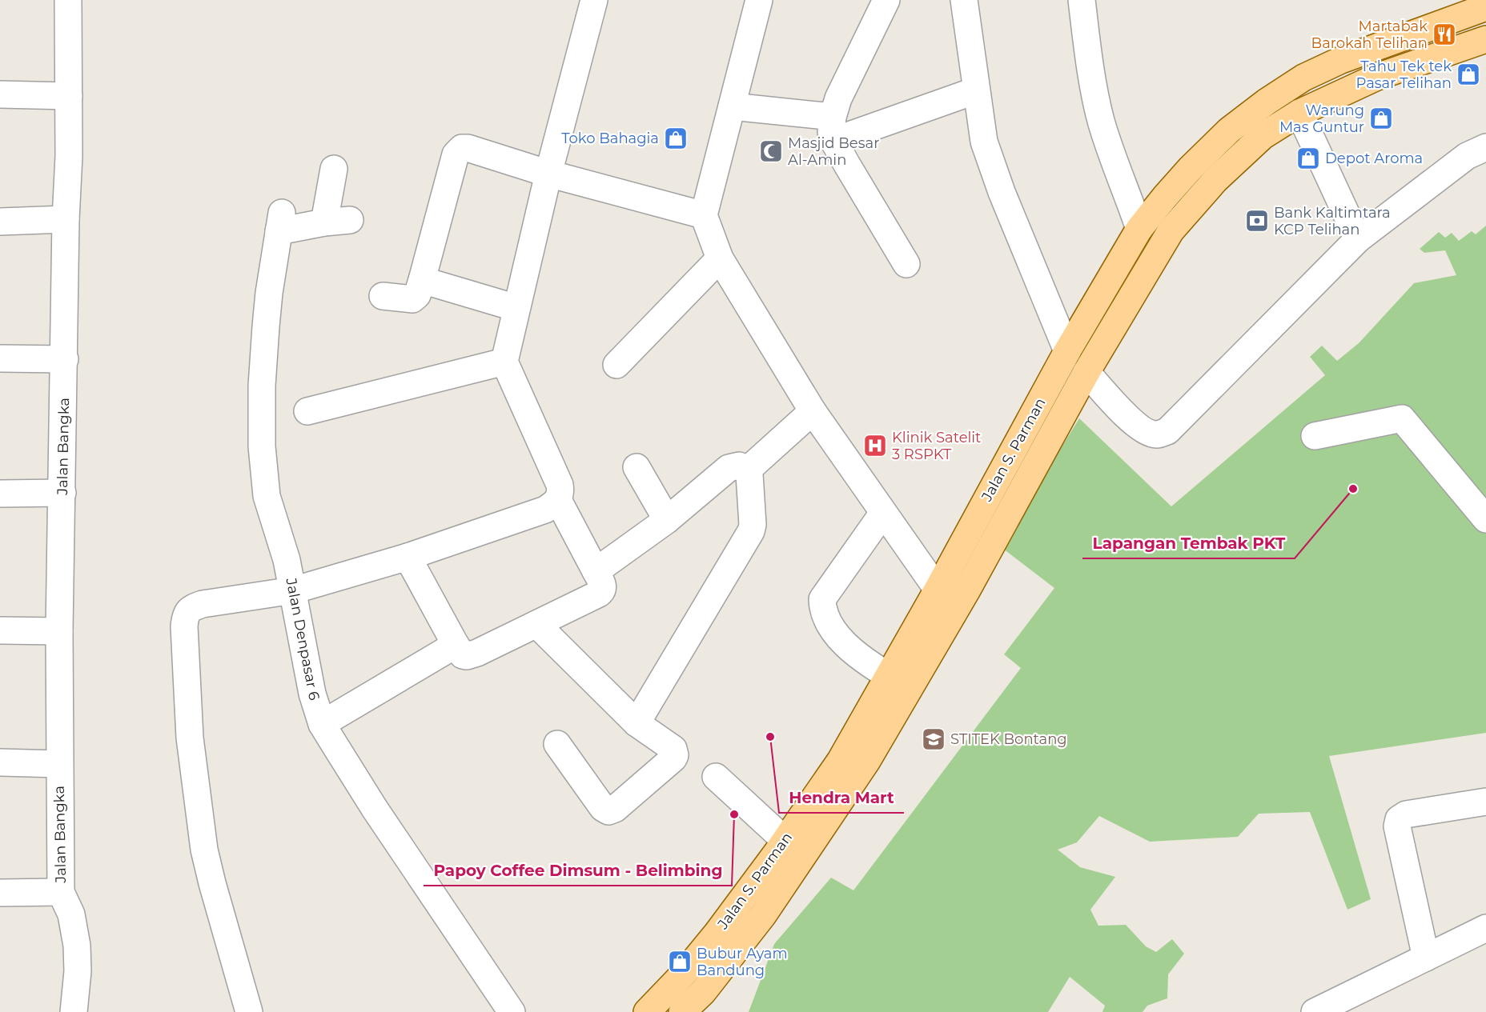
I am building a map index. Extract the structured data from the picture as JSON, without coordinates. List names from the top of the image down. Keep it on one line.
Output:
{"streets":{"main road":["Jalan S. Parman"],"street":["Jalan Bangka","Jalan Denpasar 6"]},"places":{"restaurant":["Martabak Barokah Telihan"],"shop":["Tahu Tek tek Pasar Telihan","Warung Mas Guntur","Toko Bahagia","Depot Aroma","Bubur Ayam Bandung"],"mosque":["Masjid Besar Al-Amin"],"bank":["Bank Kaltimtara KCP Telihan"],"hospital":["Klinik Satelit 3 RSPKT"],"other":["Lapangan Tembak PKT","Hendra Mart","Papoy Coffee Dimsum - Belimbing"],"school or university":["STITEK Bontang"]}}
